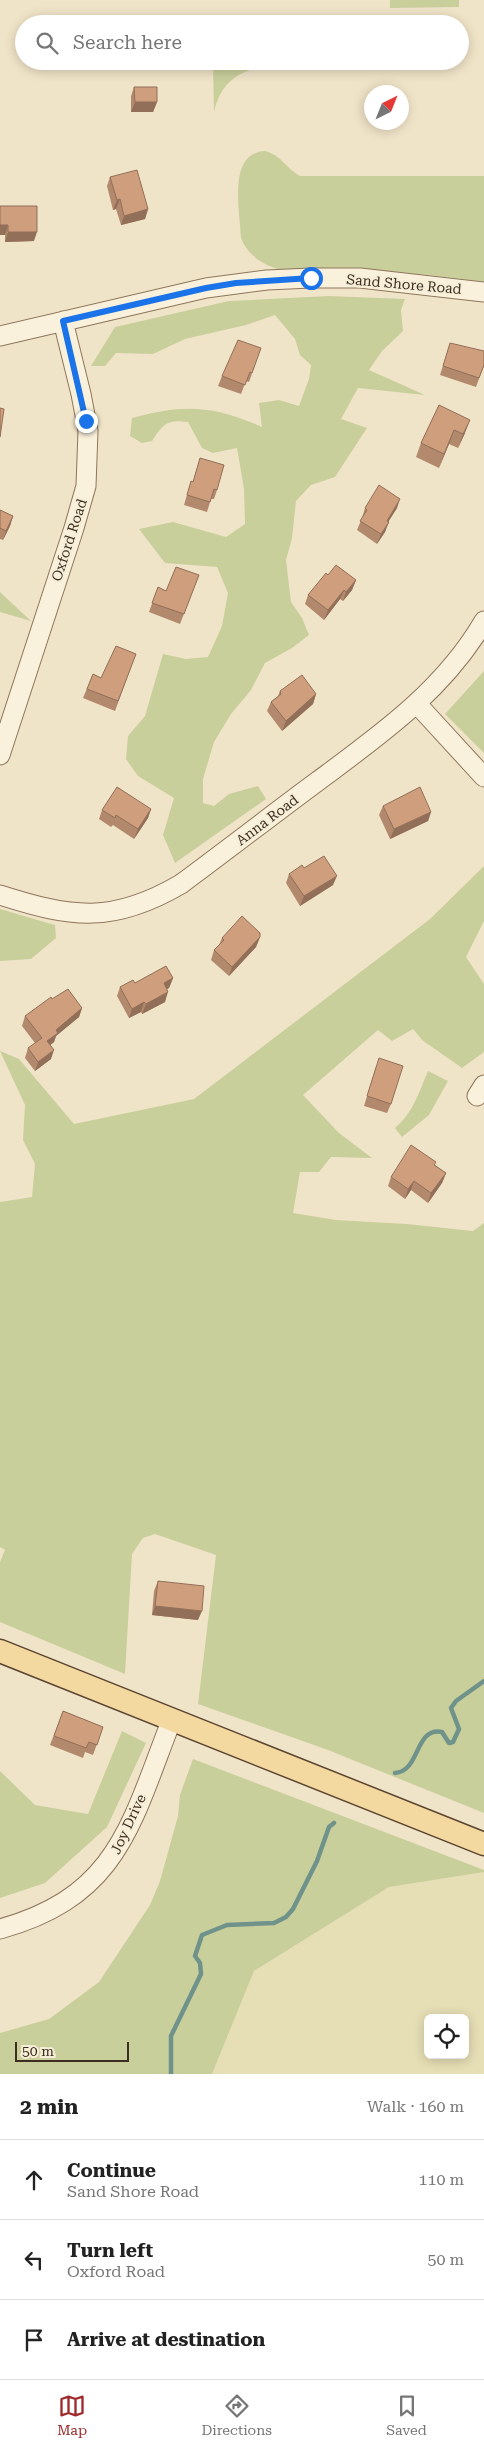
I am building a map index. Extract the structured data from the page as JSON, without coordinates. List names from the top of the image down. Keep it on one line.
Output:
{"streets":{"street":["Sand Shore Road","Oxford Road","Anna Road","Joy Drive"]},"crossings":[["Sand Shore Road","Oxford Road"]],"scale_bar":"50 m","north":"top right","page":{"search":"Search here","scale":"50 m","heading":["2 min","Walk · 160 m"],"list":[["Continue","Sand Shore Road","110 m"],["Turn left","Oxford Road","50 m"],"Arrive at destination"],"nav":["Map","Directions","Saved"]}}
